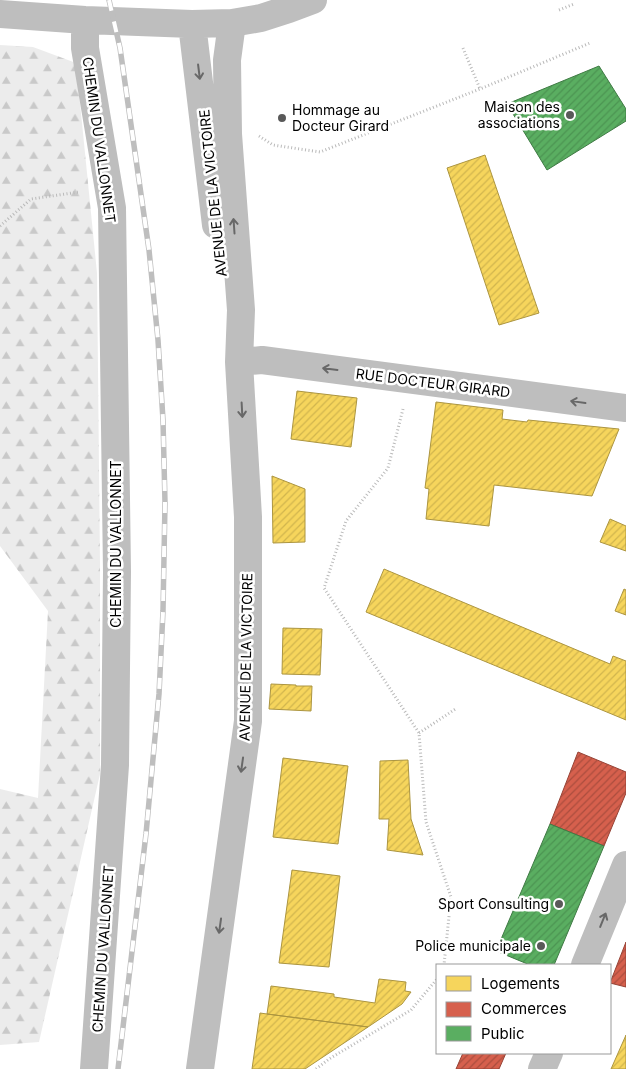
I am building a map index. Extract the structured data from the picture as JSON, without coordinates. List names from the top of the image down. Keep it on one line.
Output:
{"streets":{"street":["CHEMIN DU VALLONNET","AVENUE DE LA VICTOIRE","RUE DOCTEUR GIRARD"]},"crossings":[["AVENUE DE LA VICTOIRE","RUE DOCTEUR GIRARD"]],"one_way":["RUE DOCTEUR GIRARD"],"places":["Maison des associations","Hommage au Docteur Girard","Sport Consulting","Police municipale"],"legend":["Logements","Commerces","Public"]}
